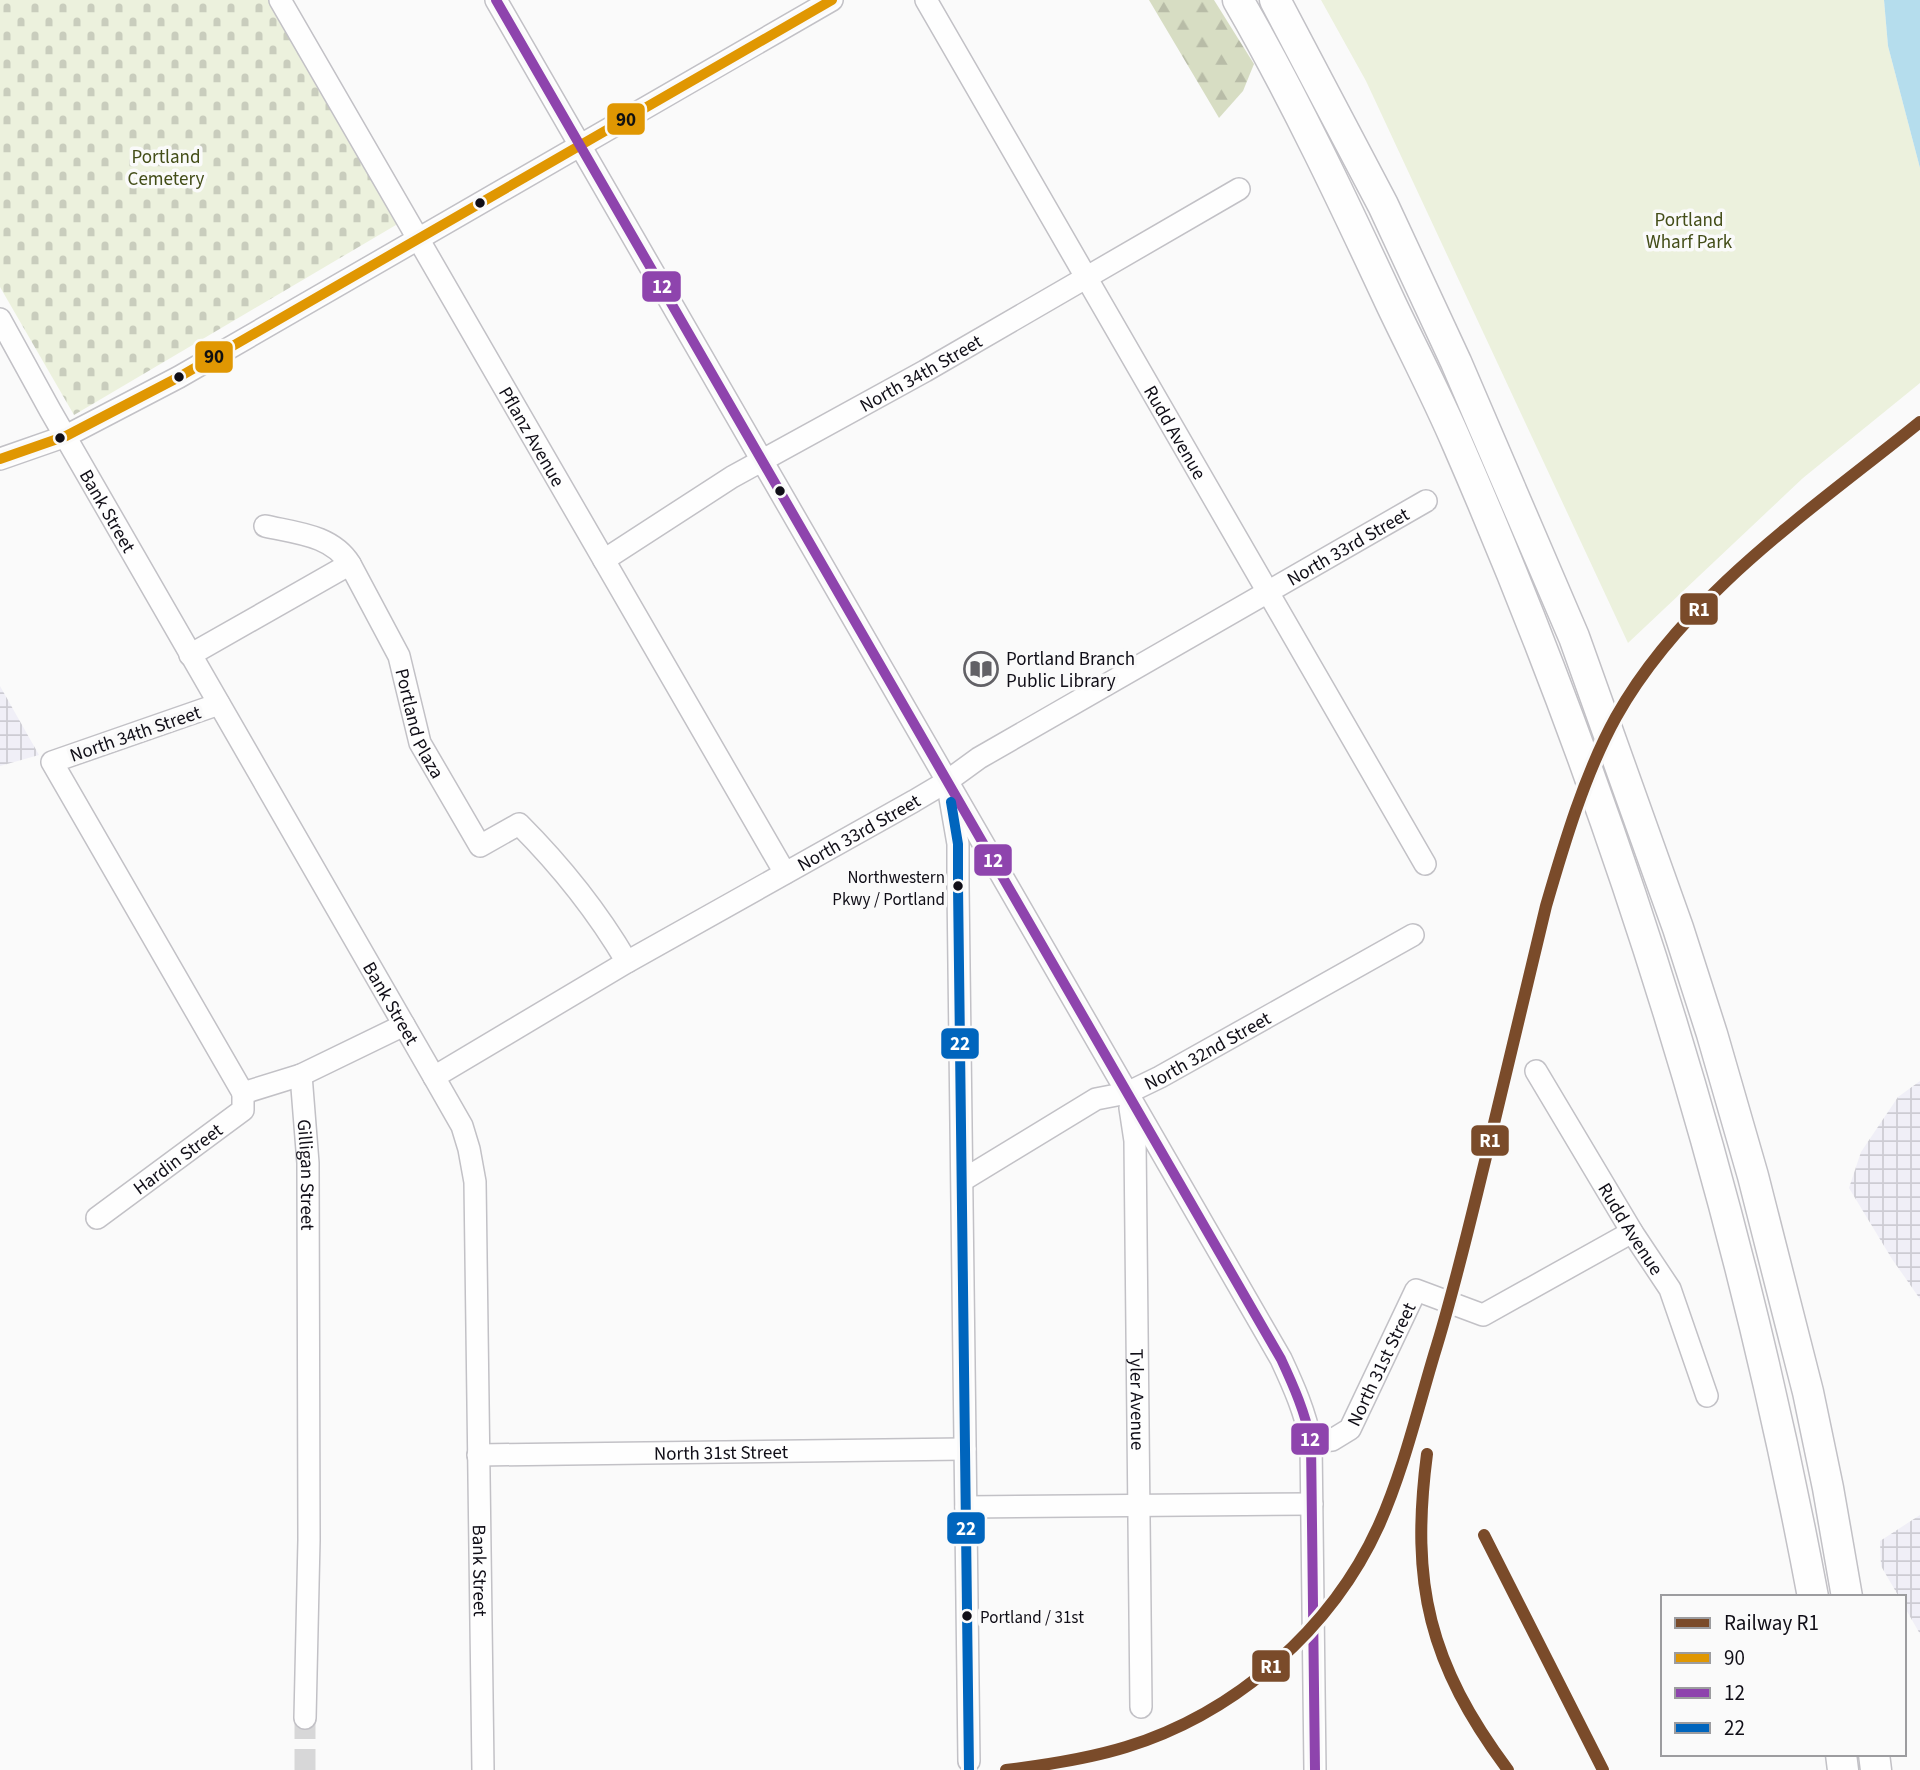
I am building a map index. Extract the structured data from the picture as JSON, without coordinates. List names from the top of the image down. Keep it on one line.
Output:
{"streets":{"street":["North 34th Street","Rudd Avenue","Pflanz Avenue","Bank Street","North 33rd Street","Portland Plaza","North 32nd Street","Hardin Street","Gilligan Street","North 31st Street","Tyler Avenue"]},"crossings":[["North 34th Street","Rudd Avenue"],["North 34th Street","Pflanz Avenue"],["North 34th Street","Bank Street"],["North 34th Street","Hardin Street"],["Rudd Avenue","North 33rd Street"],["Rudd Avenue","North 31st Street"],["Pflanz Avenue","North 33rd Street"],["Bank Street","North 33rd Street"],["Bank Street","North 31st Street"],["North 33rd Street","Portland Plaza"],["North 32nd Street","Tyler Avenue"]],"parks":["Portland Cemetery","Portland Wharf Park"],"places":{"library":["Portland Branch Public Library"],"other":["Northwestern Pkwy / Portland","Portland / 31st"]},"lines":["transit line 90","transit line 12","rail line R1","transit line 22"],"legend":["Railway R1","90","12","22"]}
